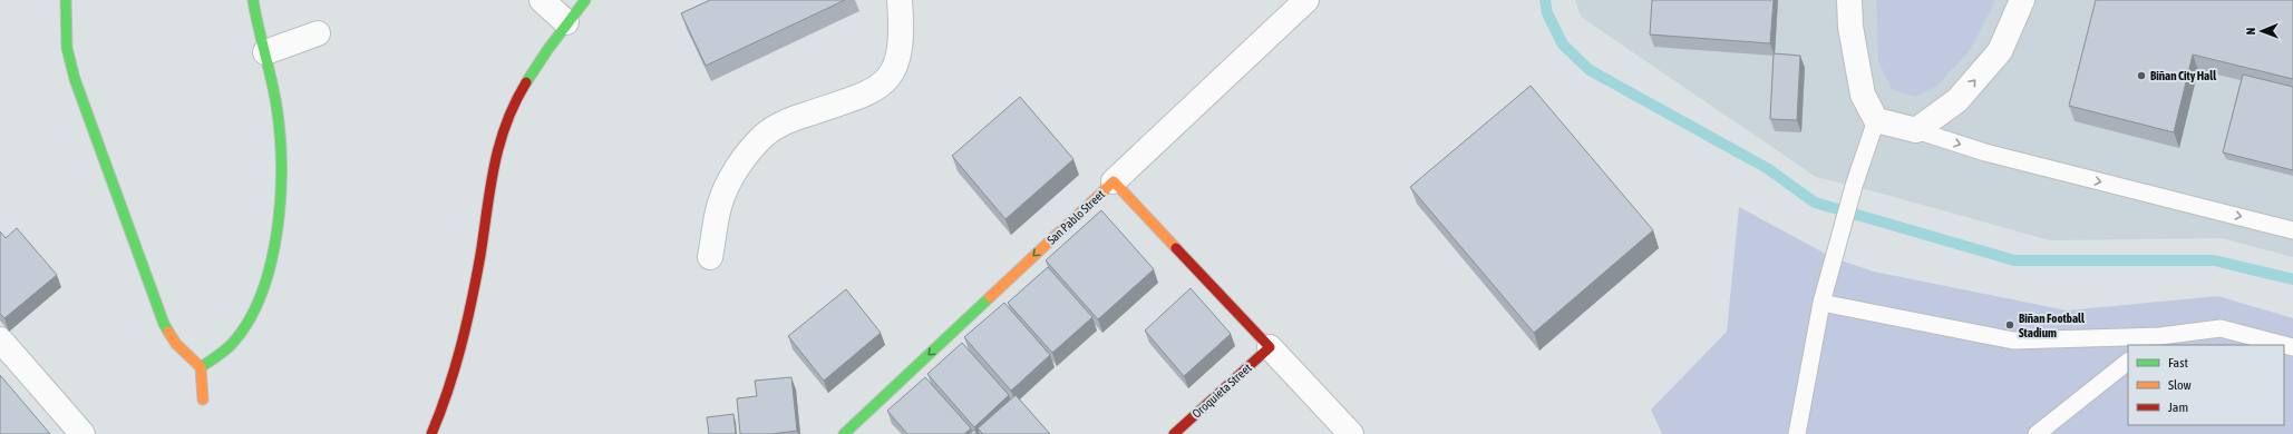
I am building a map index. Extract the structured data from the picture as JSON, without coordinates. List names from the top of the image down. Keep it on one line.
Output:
{"streets":{"street":["San Pablo Street","Oroquieta Street"]},"one_way":["San Pablo Street"],"places":["Biñan City Hall","Biñan Football Stadium"],"legend":["Fast","Slow","Jam"],"north":"left"}
